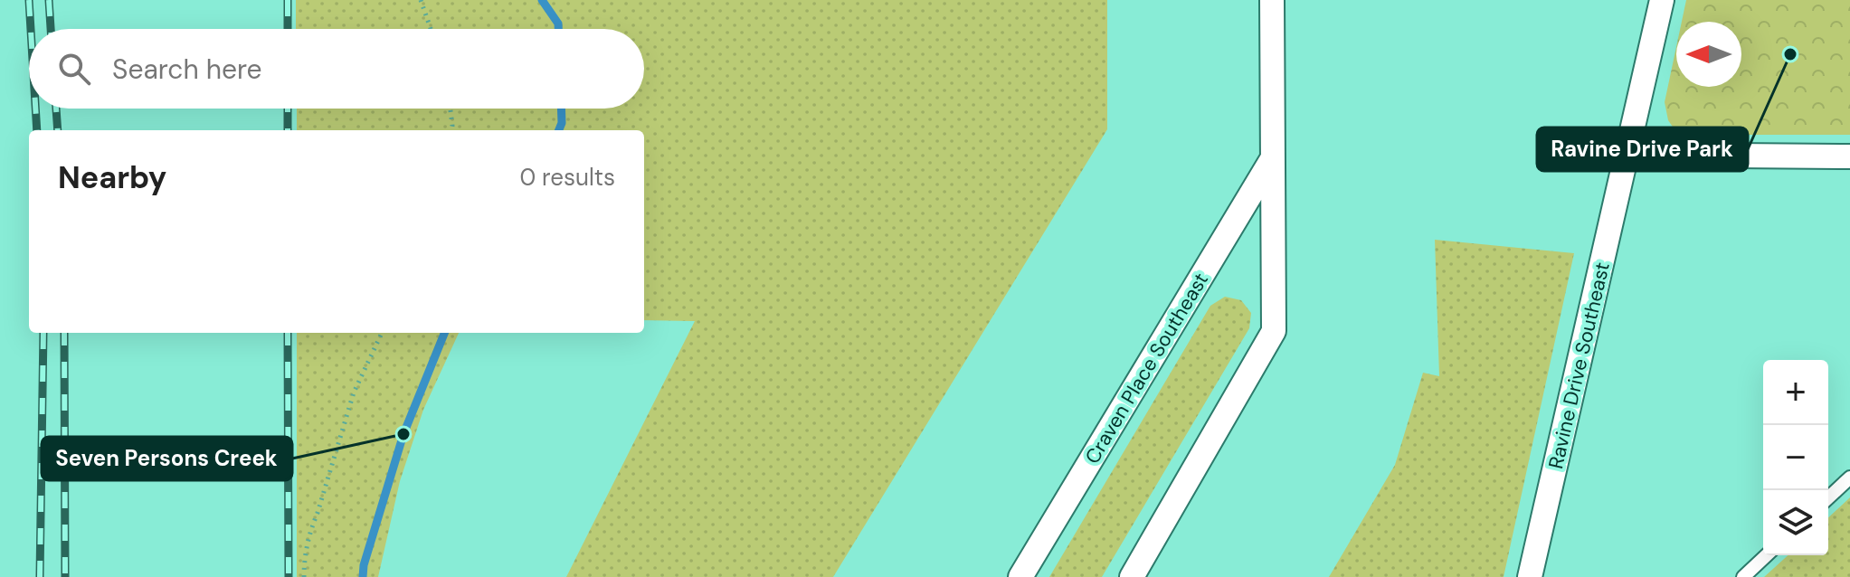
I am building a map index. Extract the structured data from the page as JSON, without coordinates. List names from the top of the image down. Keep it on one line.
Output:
{"streets":{"street":["Ravine Drive Southeast","Craven Place Southeast"]},"places":["Ravine Drive Park","Seven Persons Creek"],"north":"left","page":{"search":"Search here","heading":["Nearby","0 results"],"map_buttons":["+","−"]}}
